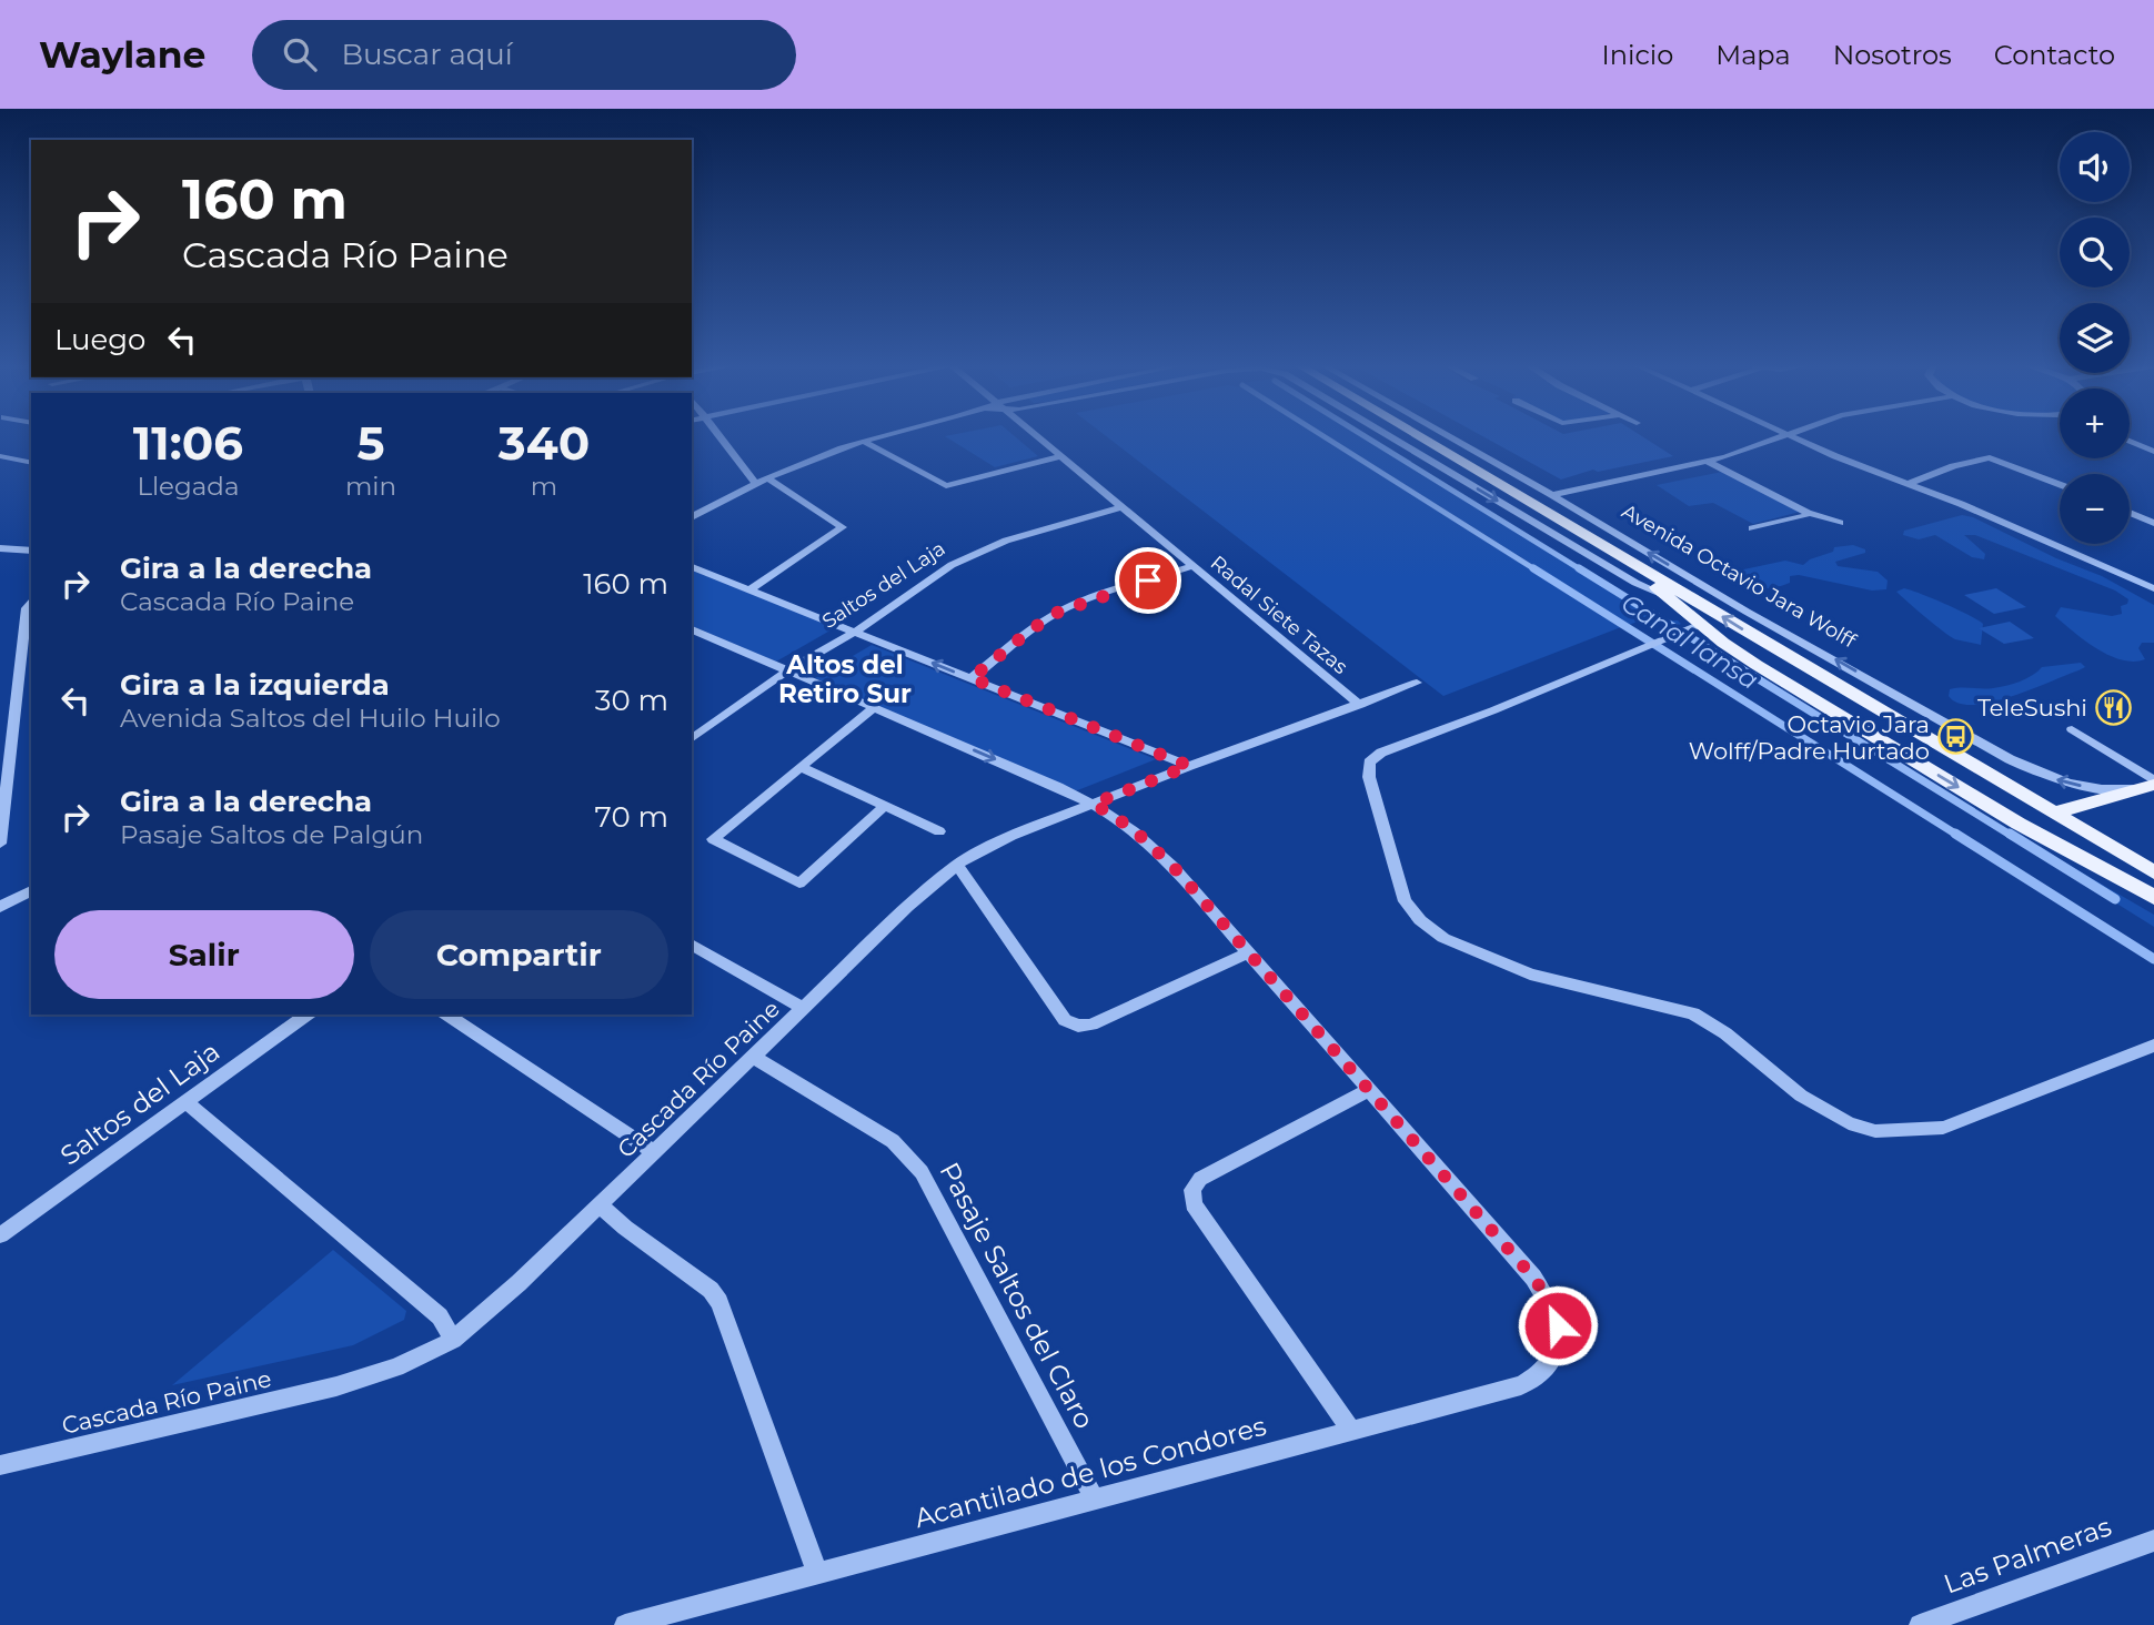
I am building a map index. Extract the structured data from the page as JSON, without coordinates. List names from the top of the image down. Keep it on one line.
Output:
{"streets":{"main road":["Avenida Octavio Jara Wolff"],"street":["Saltos del Laja","Radal Siete Tazas","Cascada Río Paine","Pasaje Saltos del Claro","Acantilado de los Condores","Las Palmeras"]},"crossings":[["Saltos del Laja","Radal Siete Tazas"],["Radal Siete Tazas","Cascada Río Paine"],["Cascada Río Paine","Pasaje Saltos del Claro"],["Pasaje Saltos del Claro","Acantilado de los Condores"]],"districts":["Altos del Retiro Sur"],"water":["Canal Iansa"],"places":{"restaurant":["TeleSushi"],"bus stop":["Octavio Jara Wolff/Padre Hurtado"]},"page":{"header":"Waylane","search":"Buscar aquí","nav":["Inicio","Mapa","Nosotros","Contacto"],"map_buttons":["+","−"],"turn":["160 m","Cascada Río Paine"],"then":"Luego","eta":["11:06","Llegada","5","min","340","m"],"list":[{"name":"Gira a la derecha","note":"Cascada Río Paine","value":"160 m"},{"name":"Gira a la izquierda","note":"Avenida Saltos del Huilo Huilo","value":"30 m"},{"name":"Gira a la derecha","note":"Pasaje Saltos de Palgún","value":"70 m"}],"buttons":["Salir","Compartir"]}}
